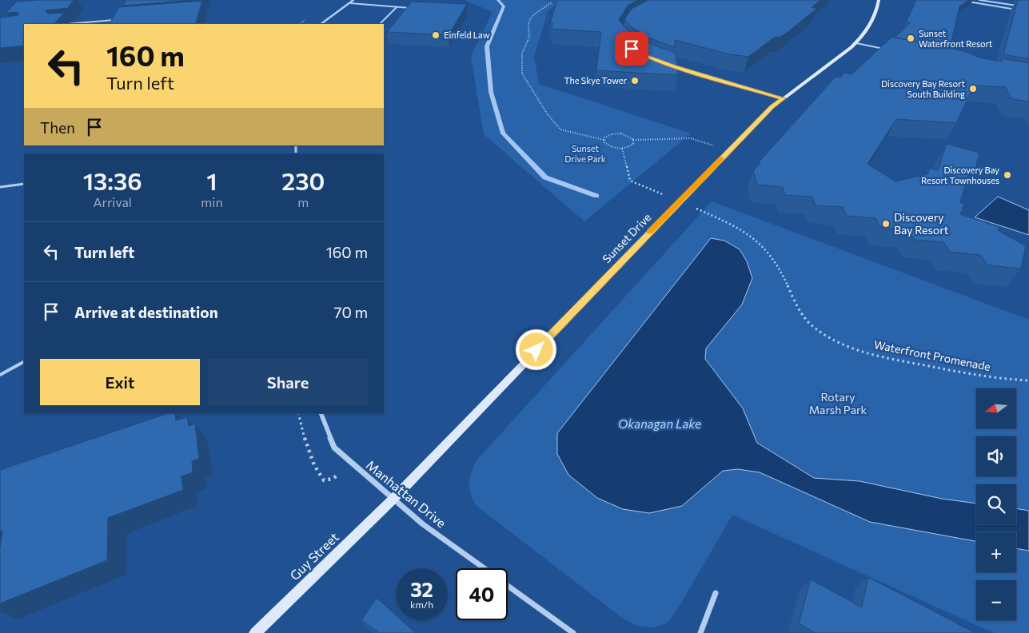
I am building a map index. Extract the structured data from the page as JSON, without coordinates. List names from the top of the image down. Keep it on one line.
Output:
{"streets":{"street":["Sunset Drive","Manhattan Drive","Guy Street"],"path":["Waterfront Promenade"]},"crossings":[["Sunset Drive","Waterfront Promenade"],["Sunset Drive","Manhattan Drive"],["Sunset Drive","Guy Street"],["Manhattan Drive","Guy Street"]],"water":["Okanagan Lake"],"parks":["Sunset Drive Park","Rotary Marsh Park"],"places":["Einfeld Law","Sunset Waterfront Resort","The Skye Tower","Discovery Bay Resort South Building","Discovery Bay Resort Townhouses","Discovery Bay Resort"],"north":"left","page":{"turn":["160 m","Turn left"],"then":"Then","eta":["13:36","Arrival","1","min","230","m"],"list":[{"name":"Turn left","value":"160 m"},{"name":"Arrive at destination","value":"70 m"}],"buttons":["Exit","Share"],"map_buttons":["+","−"],"speed":"32 km/h","limit":"40"}}
